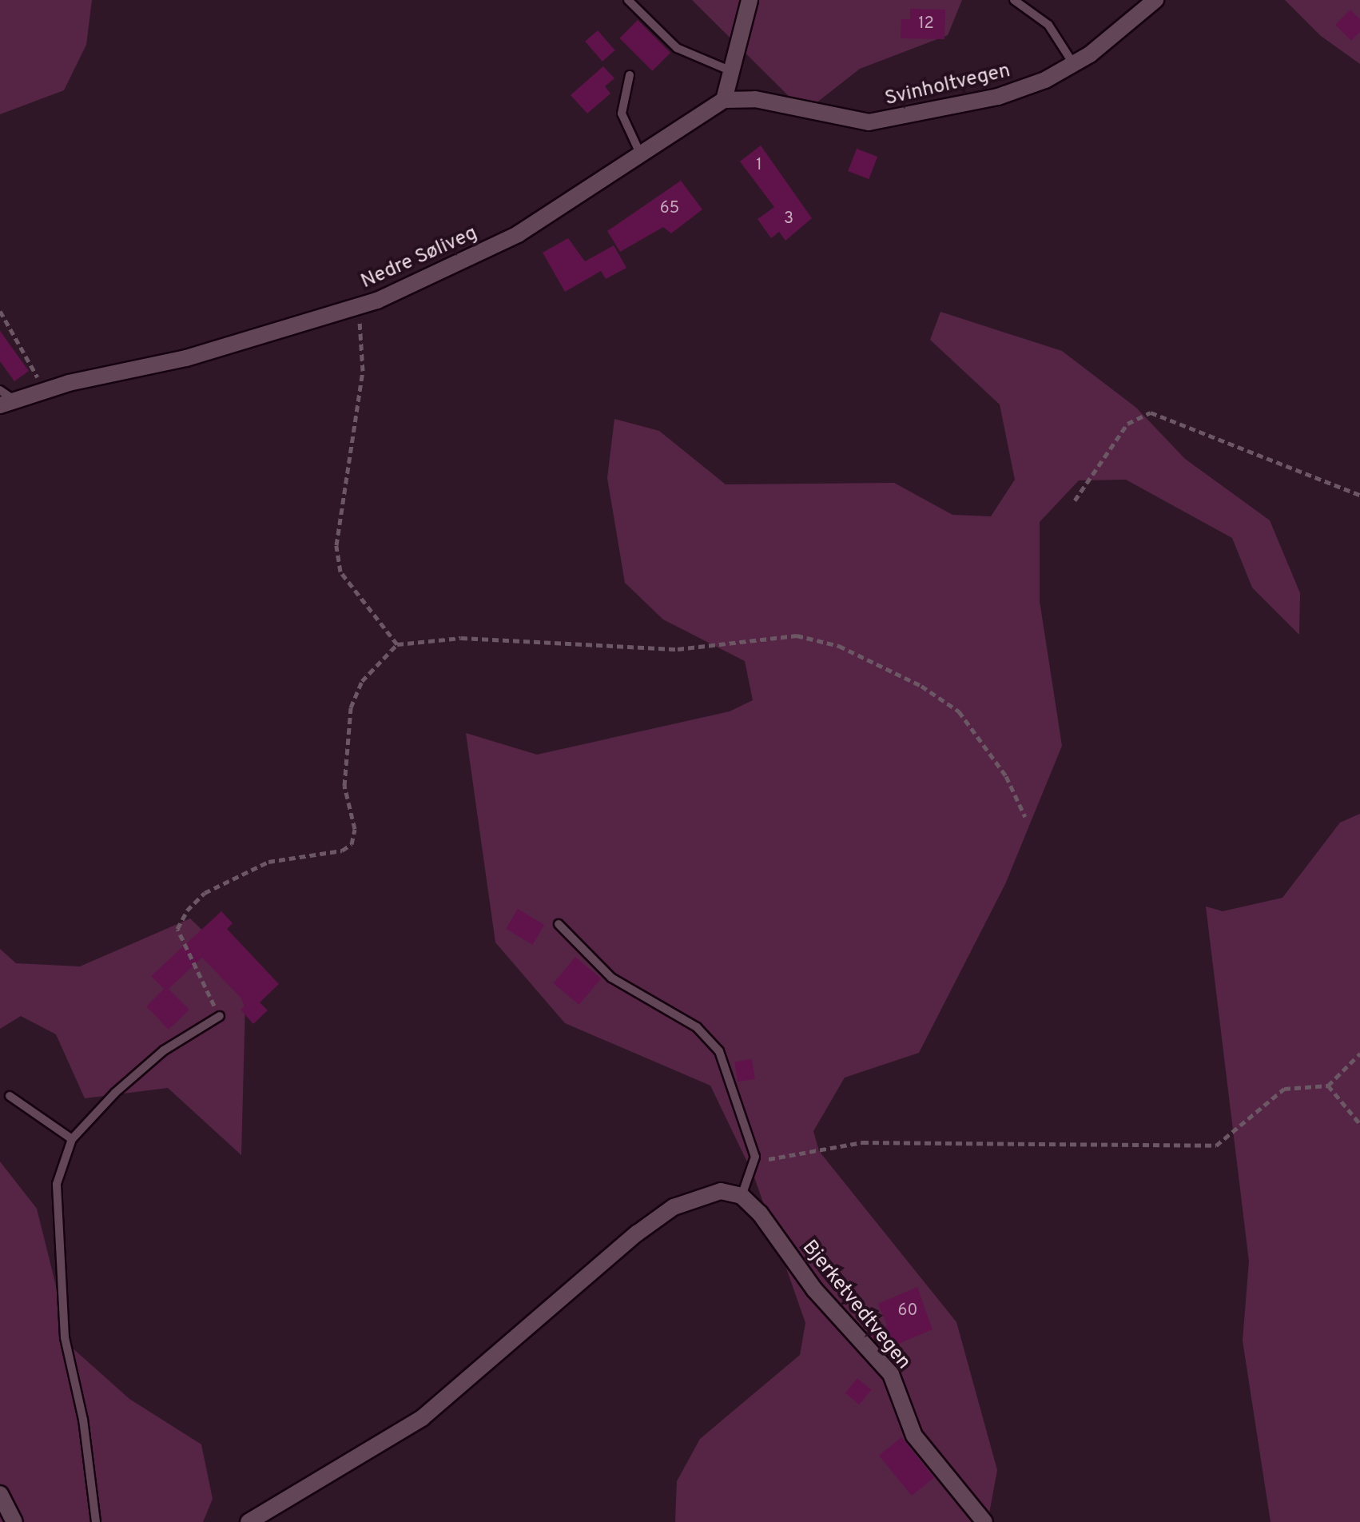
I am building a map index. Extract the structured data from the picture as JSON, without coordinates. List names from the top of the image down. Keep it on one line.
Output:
{"streets":{"street":["Svinholtvegen","Nedre Søliveg","Bjerketvedtvegen"]},"crossings":[["Svinholtvegen","Nedre Søliveg"]],"house_numbers":["12","1","65","3","60"]}
